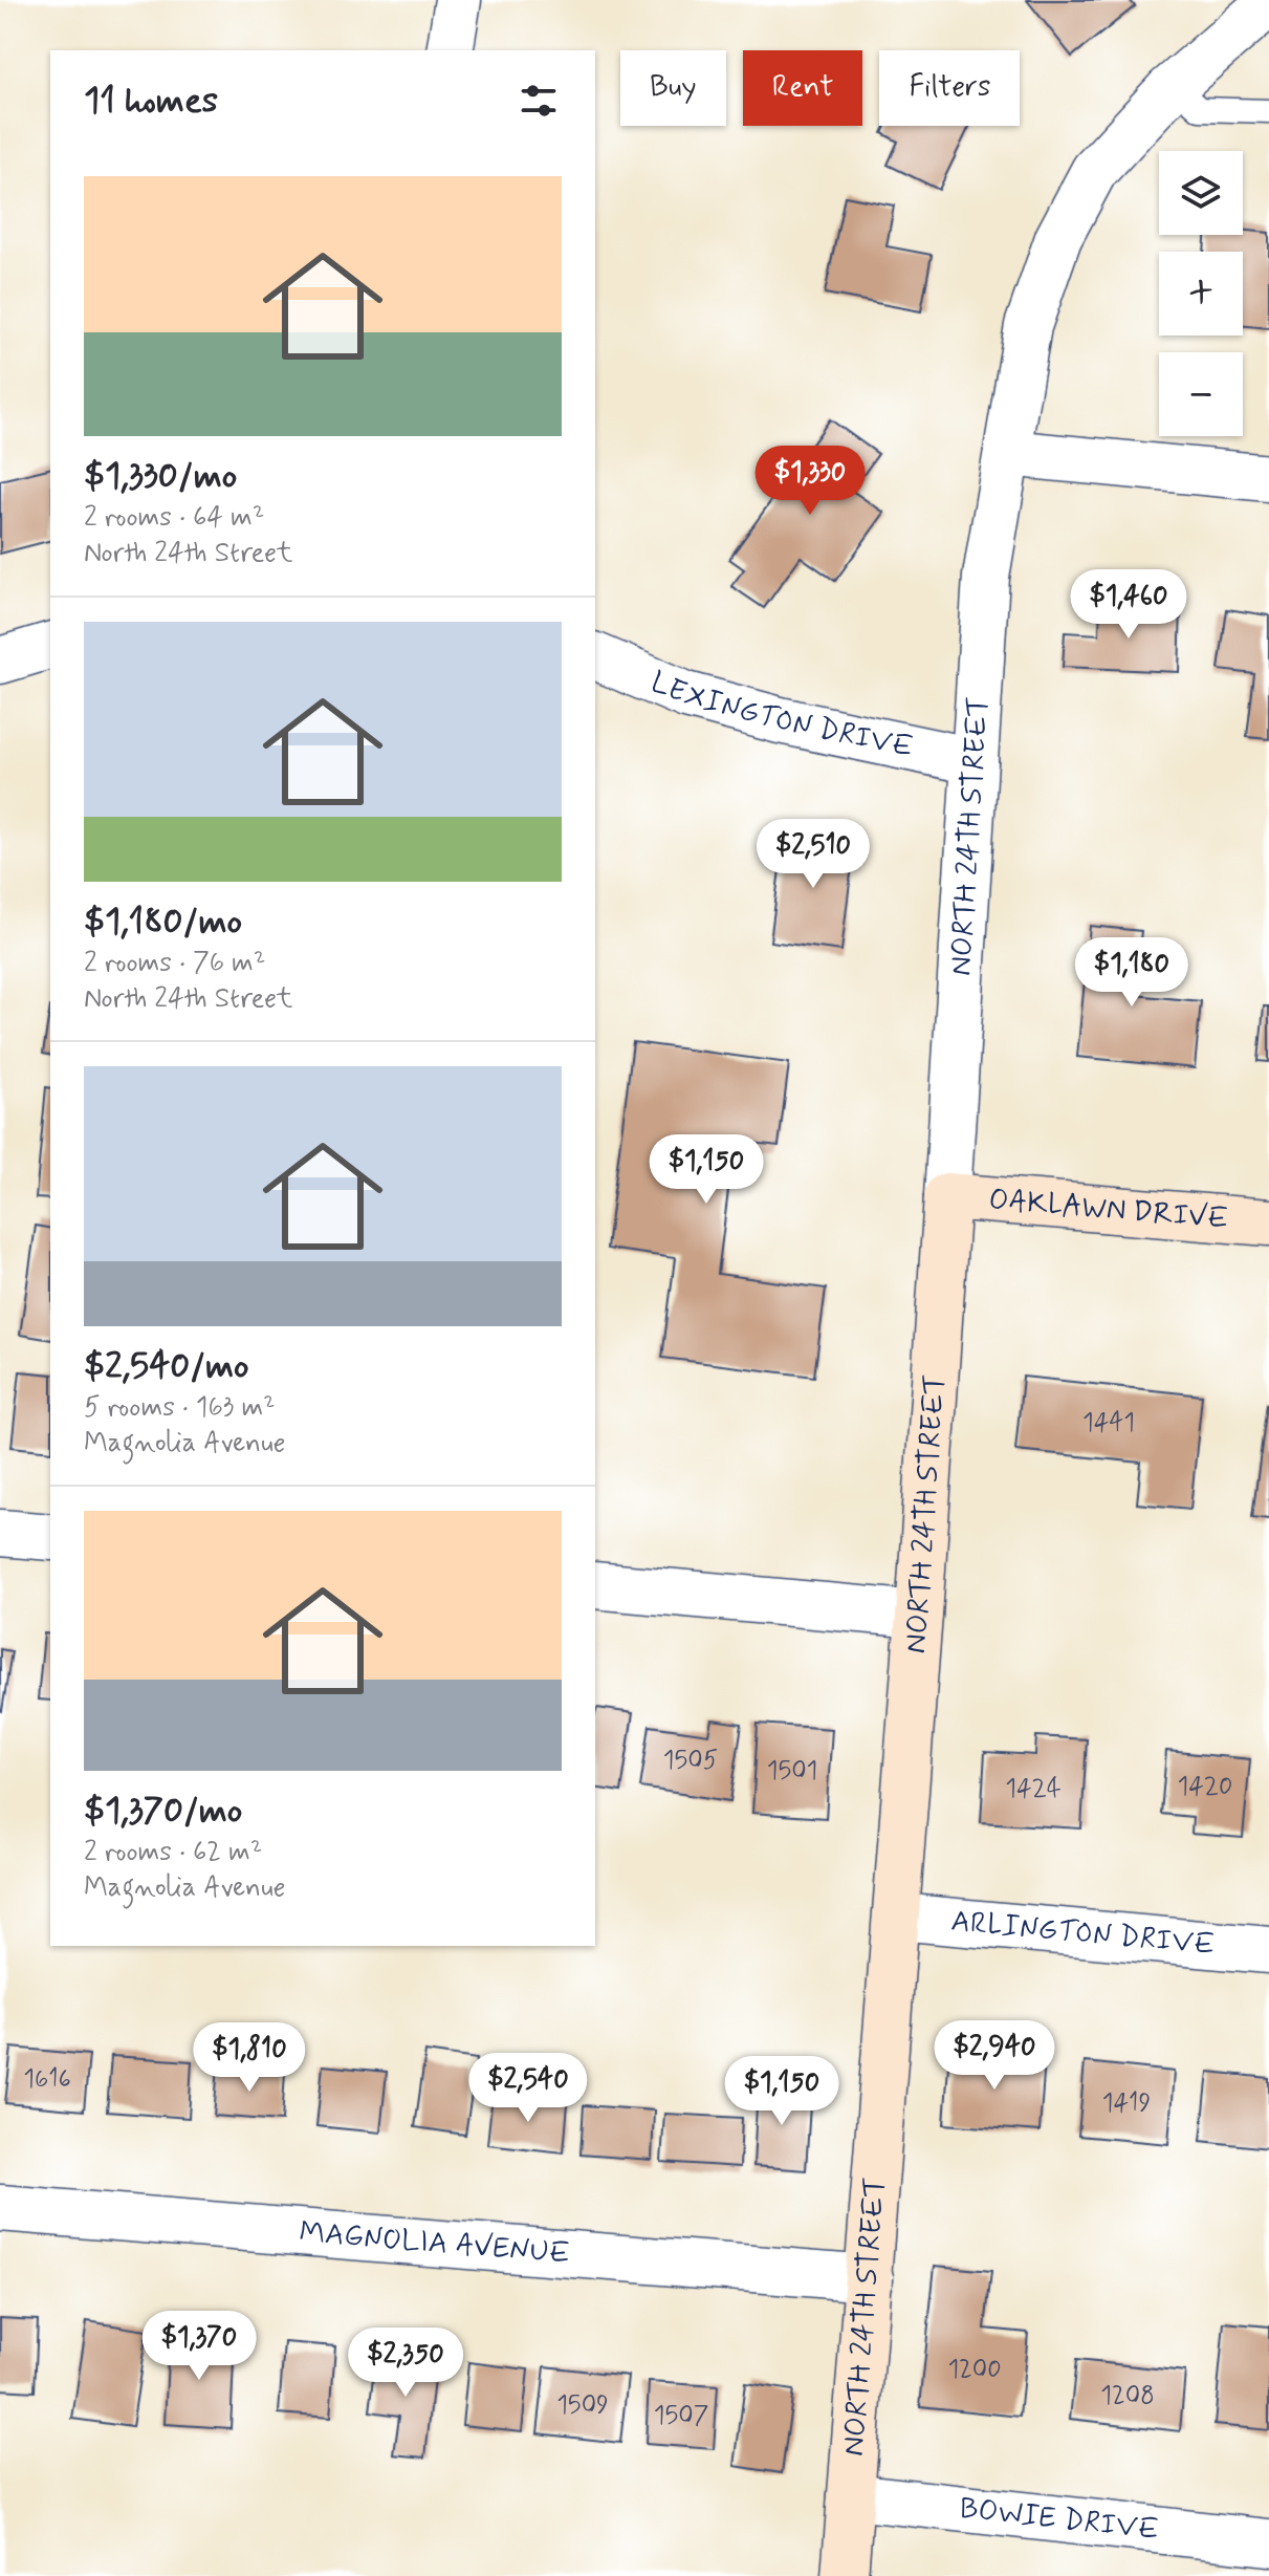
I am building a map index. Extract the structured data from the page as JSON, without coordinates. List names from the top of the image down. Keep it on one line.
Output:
{"streets":{"street":["LEXINGTON DRIVE","NORTH 24TH STREET","OAKLAWN DRIVE","ARLINGTON DRIVE","MAGNOLIA AVENUE","BOWIE DRIVE"]},"crossings":[["LEXINGTON DRIVE","NORTH 24TH STREET"],["NORTH 24TH STREET","OAKLAWN DRIVE"],["NORTH 24TH STREET","ARLINGTON DRIVE"],["NORTH 24TH STREET","MAGNOLIA AVENUE"],["NORTH 24TH STREET","BOWIE DRIVE"]],"house_numbers":["1441","1505","1501","1420","1424","1616","1419","1200","1208","1509","1507"],"page":{"chip":["Buy","Rent","Filters"],"heading":"11 homes","map_buttons":["+","−"],"list":[{"name":"$1,330/mo","note":"2 rooms · 64 m² · North 24th Street"},{"name":"$1,180/mo","note":"2 rooms · 76 m² · North 24th Street"},{"name":"$2,540/mo","note":"5 rooms · 163 m² · Magnolia Avenue"},{"name":"$1,370/mo","note":"2 rooms · 62 m² · Magnolia Avenue"}],"price":["$1,330","$1,460","$2,510","$1,180","$1,150","$2,940","$1,810","$2,540","$1,150","$1,370","$2,350"]}}
